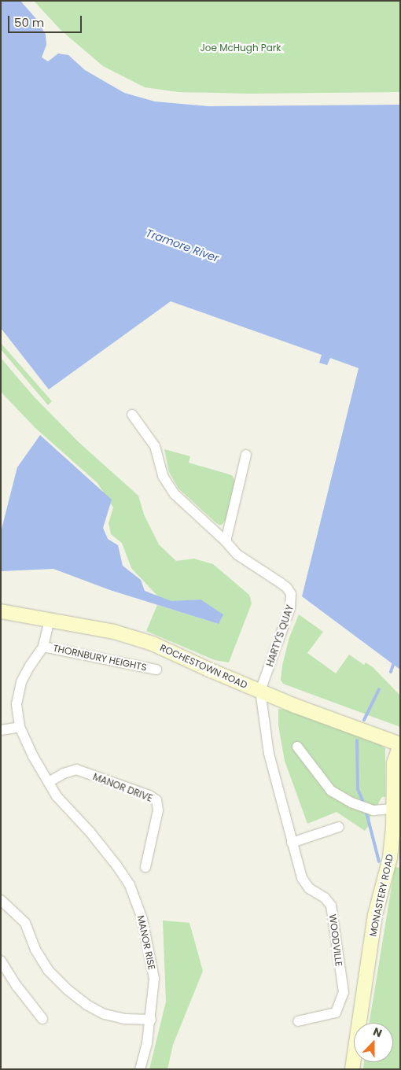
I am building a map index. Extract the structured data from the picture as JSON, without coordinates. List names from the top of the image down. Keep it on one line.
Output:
{"streets":{"main road":["ROCHESTOWN ROAD","MONASTERY ROAD"],"street":["HARTY'S QUAY","THORNBURY HEIGHTS","MANOR DRIVE","WOODVILLE","MANOR RISE"]},"crossings":[["HARTY'S QUAY","ROCHESTOWN ROAD"],["HARTY'S QUAY","WOODVILLE"],["THORNBURY HEIGHTS","ROCHESTOWN ROAD"],["THORNBURY HEIGHTS","MANOR DRIVE"],["THORNBURY HEIGHTS","MANOR RISE"],["ROCHESTOWN ROAD","MONASTERY ROAD"],["ROCHESTOWN ROAD","WOODVILLE"]],"water":["Tramore River"],"parks":["Joe McHugh Park"],"scale_bar":"50 m","north":"top"}
